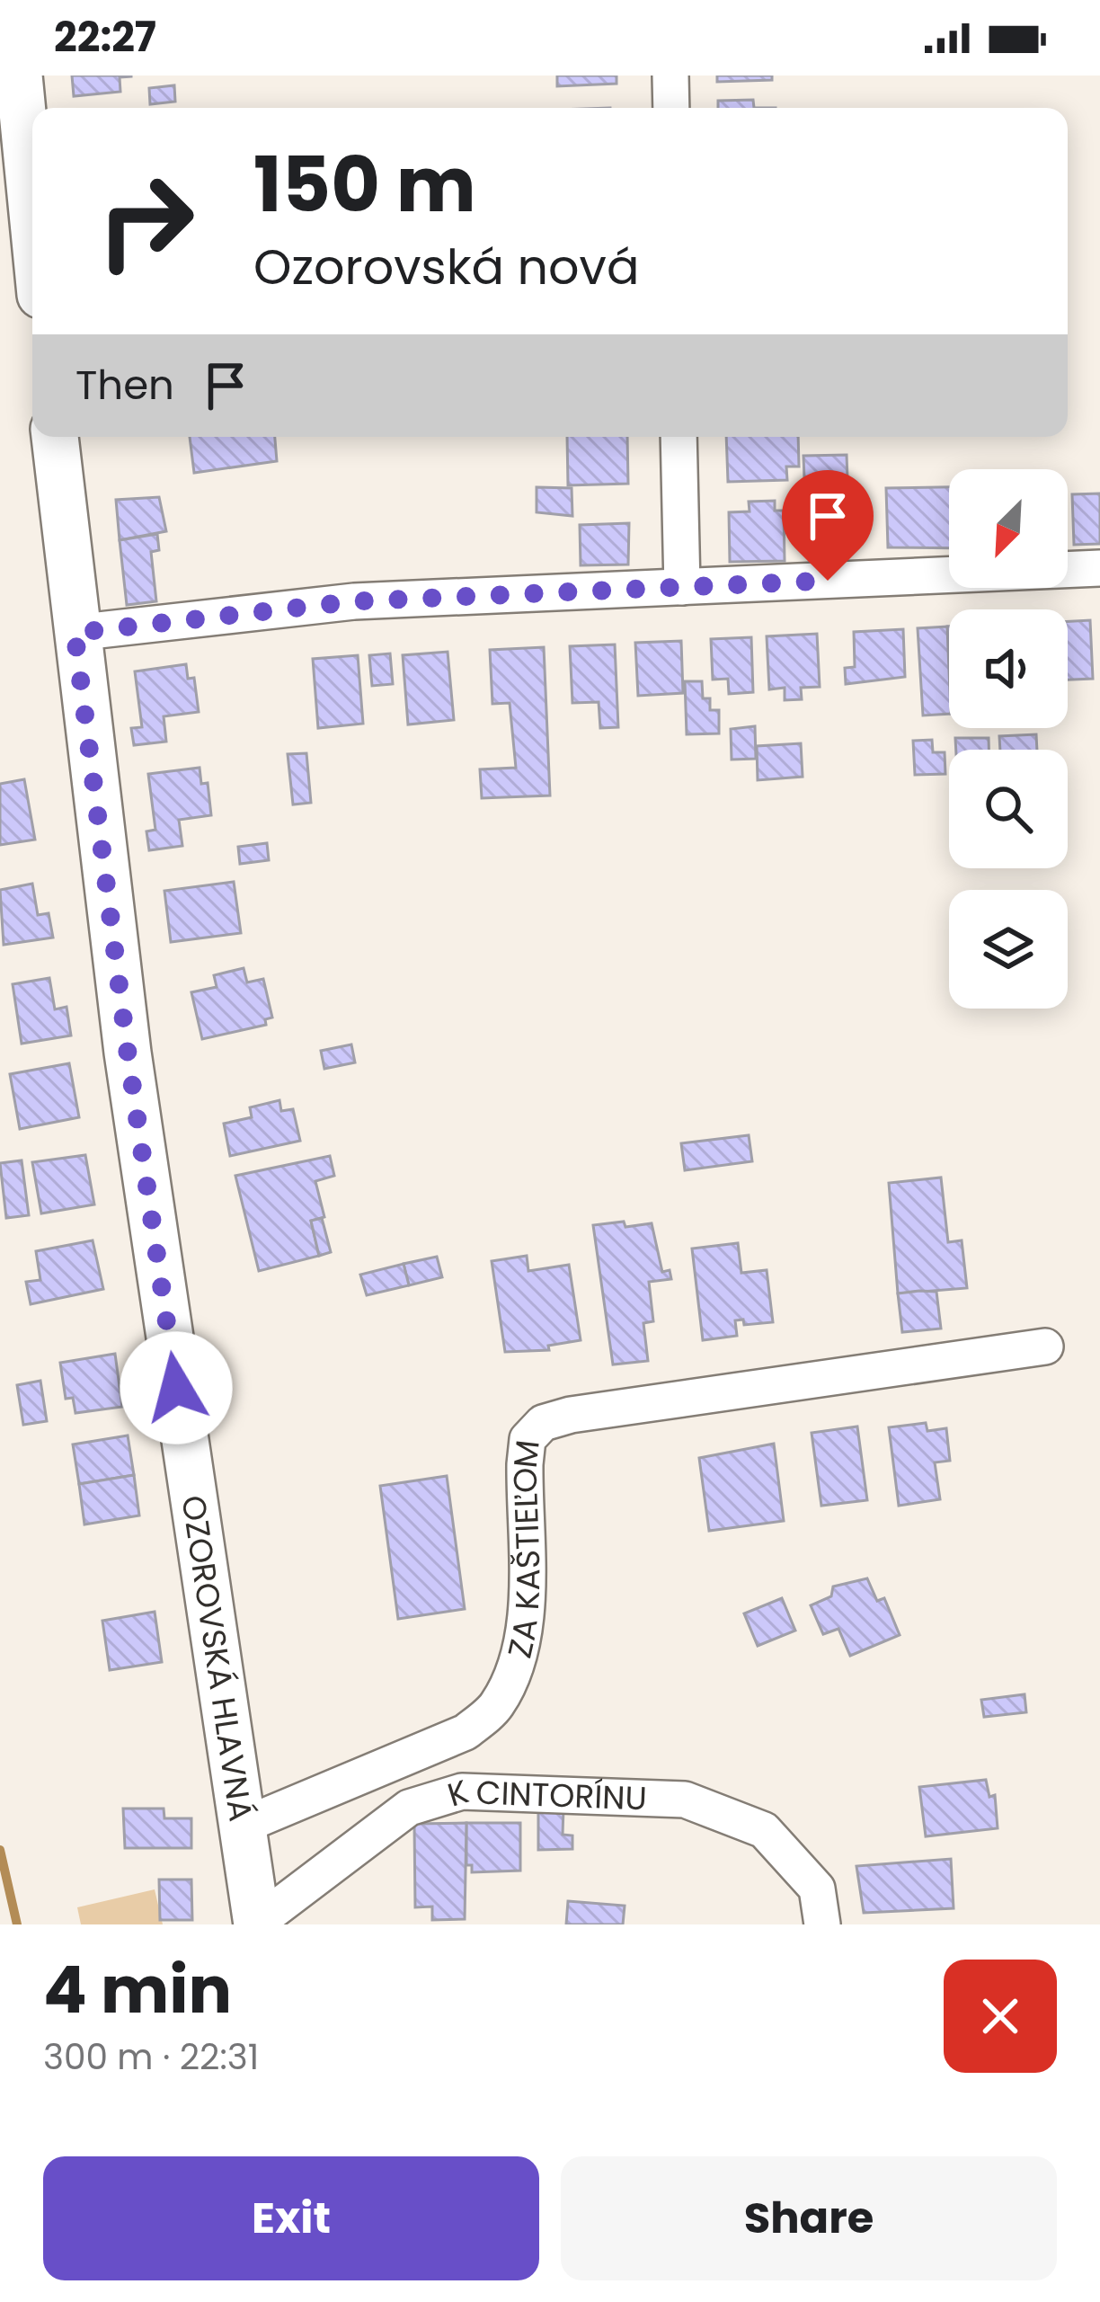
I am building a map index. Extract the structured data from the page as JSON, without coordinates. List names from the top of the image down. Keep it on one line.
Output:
{"streets":{"street":["ZA KAŠTIEĽOM","OZOROVSKÁ HLAVNÁ","K CINTORÍNU"]},"crossings":[["ZA KAŠTIEĽOM","OZOROVSKÁ HLAVNÁ"],["OZOROVSKÁ HLAVNÁ","K CINTORÍNU"]],"north":"bottom left","page":{"status":"22:27","turn":["150 m","Ozorovská nová"],"then":"Then","heading":["4 min","300 m · 22:31"],"buttons":["Exit","Share"]}}
